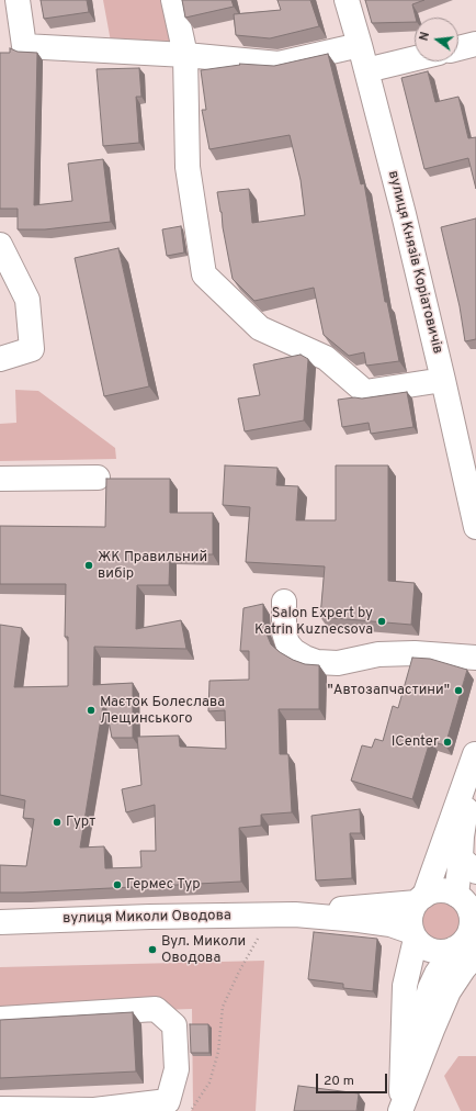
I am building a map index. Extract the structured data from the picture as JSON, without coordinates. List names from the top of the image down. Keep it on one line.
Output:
{"streets":{"main road":["вулиця Князів Коріатовичів","вулиця Миколи Оводова"]},"places":["ЖК Правильний вибір","Salon Expert by Katrin Kuznecsova","\"Автозапчастини\"","Маєток Болеслава Лещинського","ICenter","Гурт","Гермес Тур","Вул. Миколи Оводова"],"scale_bar":"20 m","north":"left"}
